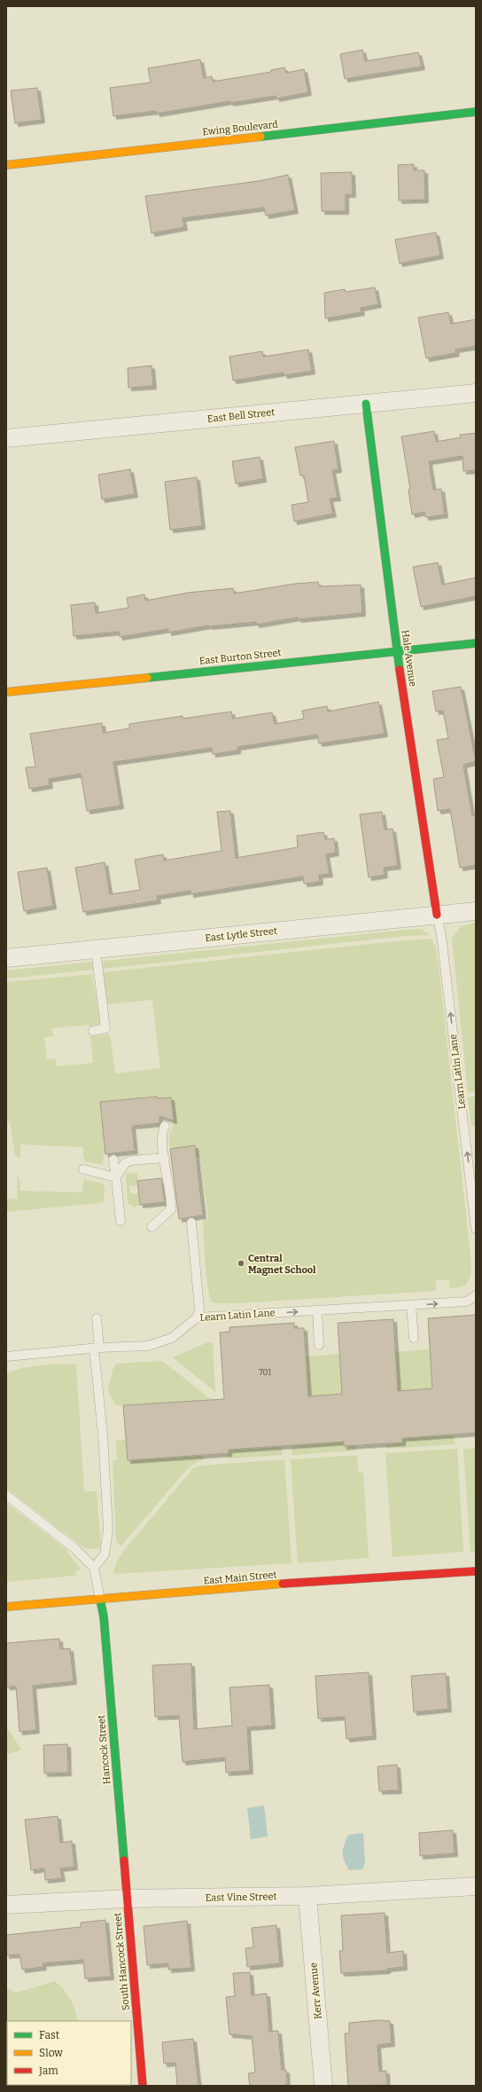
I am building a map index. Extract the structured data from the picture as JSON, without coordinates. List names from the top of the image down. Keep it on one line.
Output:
{"streets":{"street":["Ewing Boulevard","East Bell Street","East Burton Street","Hale Avenue","East Lytle Street","East Main Street","Hancock Street","East Vine Street","South Hancock Street","Kerr Avenue"],"lane":["Learn Latin Lane"]},"crossings":[["East Bell Street","Hale Avenue"],["East Burton Street","Hale Avenue"],["Hale Avenue","East Lytle Street"],["Hale Avenue","Learn Latin Lane"],["East Lytle Street","Learn Latin Lane"],["East Main Street","Hancock Street"],["Hancock Street","East Vine Street"],["Hancock Street","South Hancock Street"],["East Vine Street","South Hancock Street"],["East Vine Street","Kerr Avenue"]],"places":["Central Magnet School"],"house_numbers":["701"],"legend":["Fast","Slow","Jam"]}
